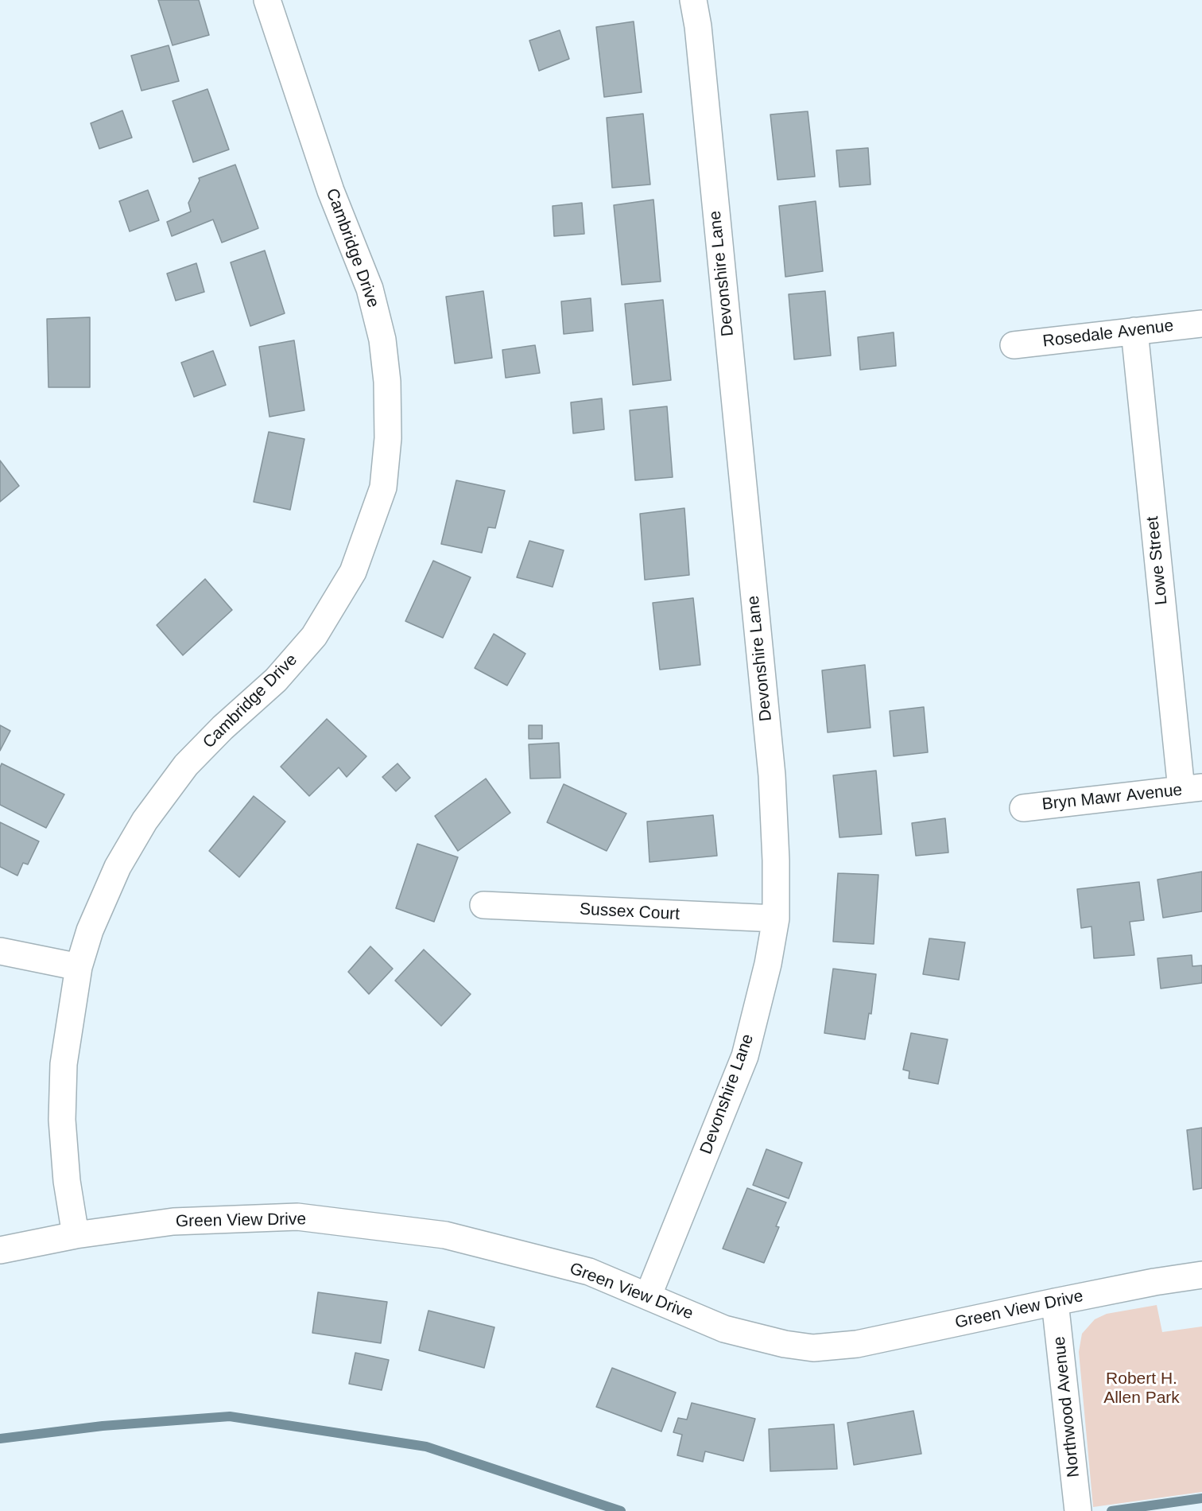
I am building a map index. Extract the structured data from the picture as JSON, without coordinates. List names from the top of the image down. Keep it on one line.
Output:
{"streets":{"street":["Cambridge Drive","Devonshire Lane","Rosedale Avenue","Lowe Street","Bryn Mawr Avenue","Sussex Court","Green View Drive","Northwood Avenue"]},"crossings":[["Cambridge Drive","Green View Drive"],["Devonshire Lane","Sussex Court"],["Devonshire Lane","Green View Drive"],["Rosedale Avenue","Lowe Street"],["Lowe Street","Bryn Mawr Avenue"],["Green View Drive","Northwood Avenue"]],"parks":["Robert H. Allen Park"]}
